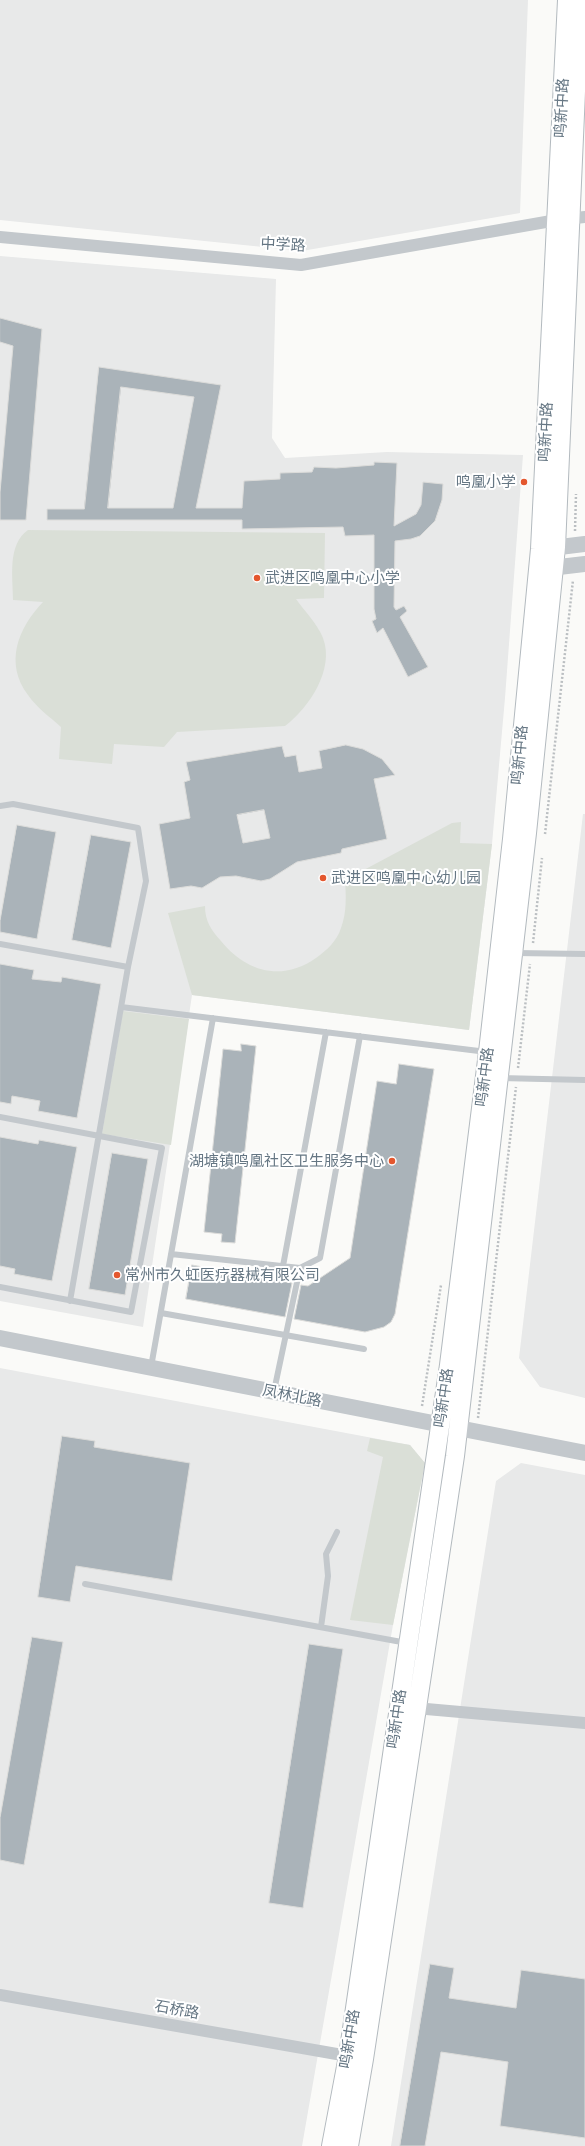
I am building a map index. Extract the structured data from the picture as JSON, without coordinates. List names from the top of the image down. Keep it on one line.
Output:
{"streets":{"main road":["鸣新中路"],"street":["中学路","凤林北路","石桥路"]},"crossings":[["鸣新中路","中学路"],["鸣新中路","凤林北路"],["鸣新中路","石桥路"]],"places":["鸣凰小学","武进区鸣凰中心小学","武进区鸣凰中心幼儿园","湖塘镇鸣凰社区卫生服务中心","常州市久虹医疗器械有限公司"]}
